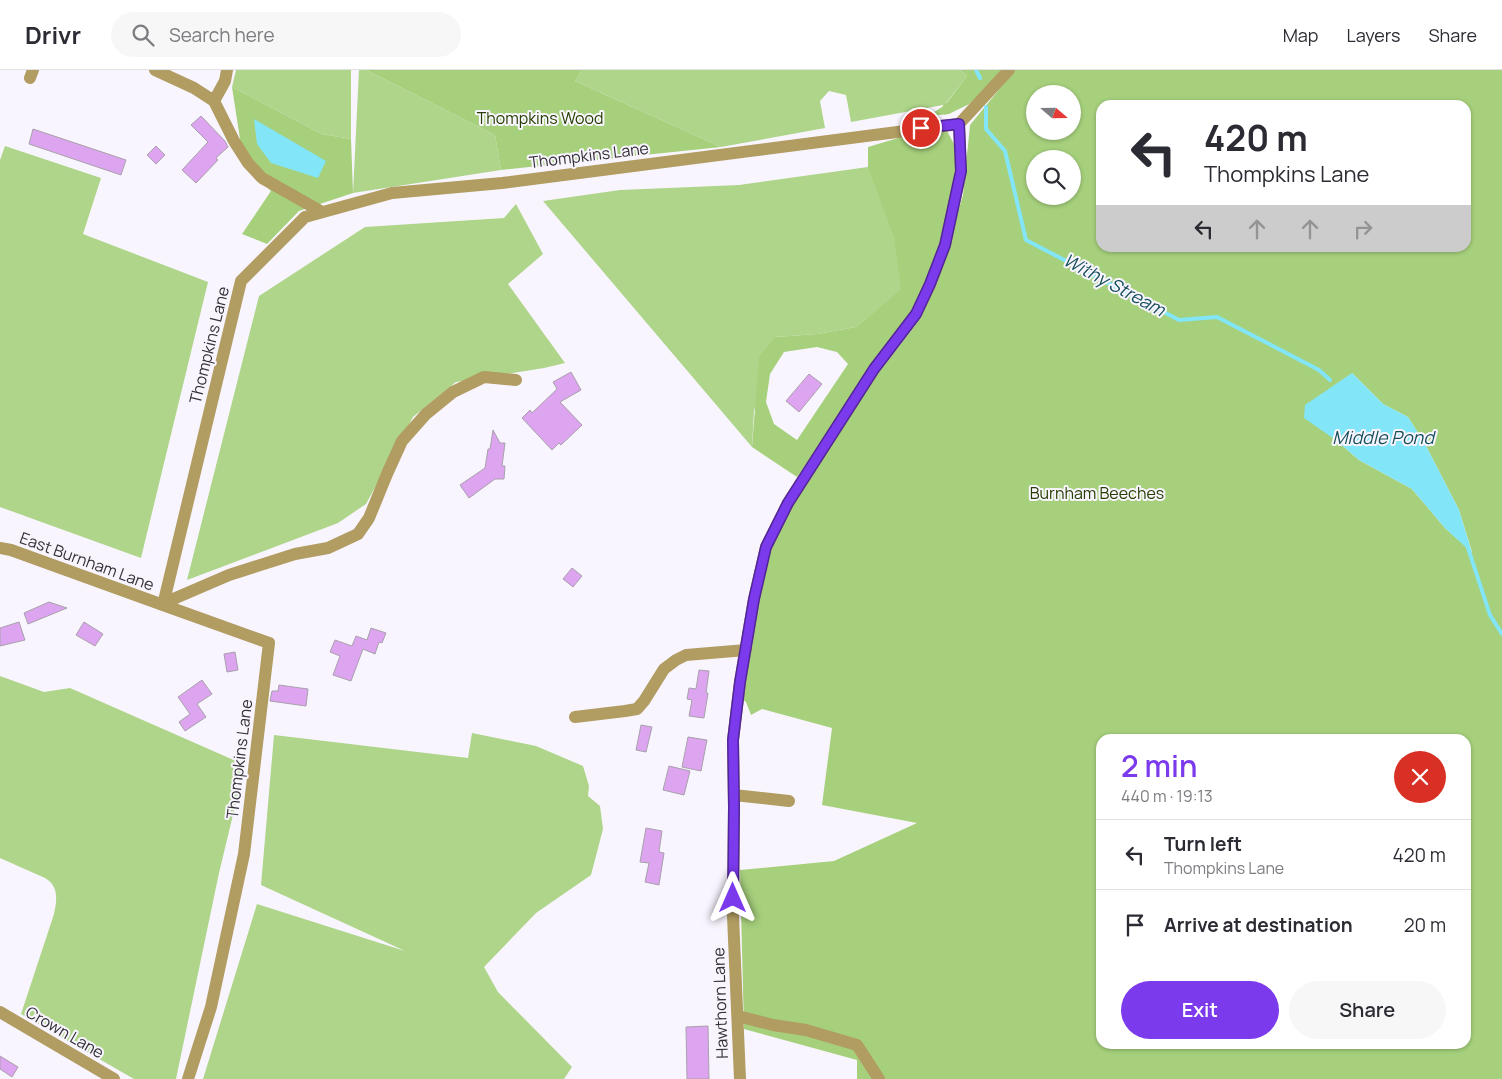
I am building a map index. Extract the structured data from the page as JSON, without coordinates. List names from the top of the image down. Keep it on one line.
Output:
{"streets":{"street":["Thompkins Lane","East Burnham Lane","Hawthorn Lane","Crown Lane"]},"crossings":[["Thompkins Lane","East Burnham Lane"],["Thompkins Lane","Hawthorn Lane"]],"water":["Withy Stream","Middle Pond"],"parks":["Thompkins Wood","Burnham Beeches"],"north":"right","page":{"header":"Drivr","search":"Search here","nav":["Map","Layers","Share"],"turn":["420 m","Thompkins Lane"],"heading":["2 min","440 m · 19:13"],"list":[{"name":"Turn left","note":"Thompkins Lane","value":"420 m"},{"name":"Arrive at destination","value":"20 m"}],"buttons":["Exit","Share"]}}
